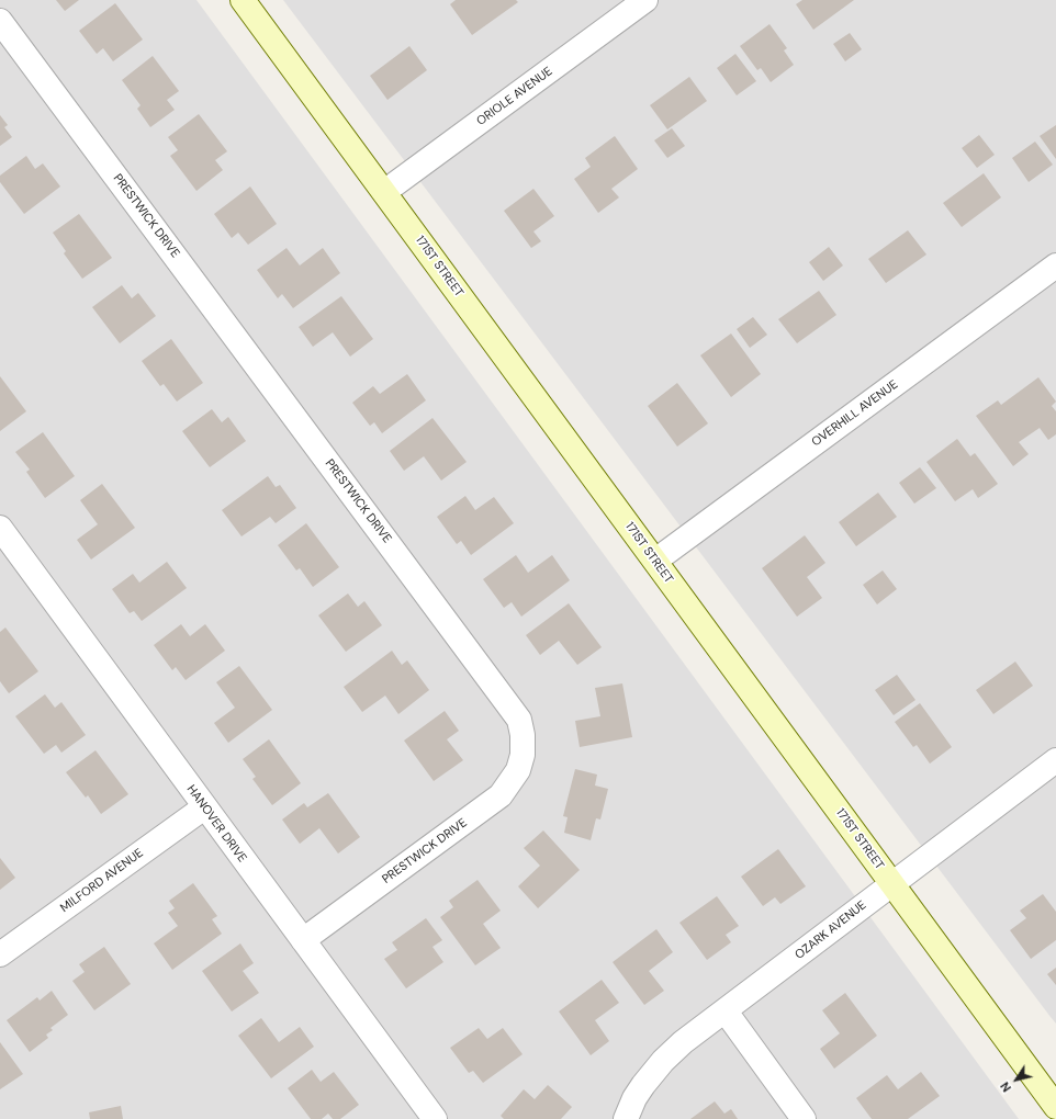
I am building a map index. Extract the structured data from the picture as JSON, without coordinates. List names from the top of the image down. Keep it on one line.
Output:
{"streets":{"street":["ORIOLE AVENUE","PRESTWICK DRIVE","171ST STREET","OVERHILL AVENUE","HANOVER DRIVE","MILFORD AVENUE","OZARK AVENUE"]},"crossings":[["ORIOLE AVENUE","171ST STREET"],["PRESTWICK DRIVE","HANOVER DRIVE"],["171ST STREET","OVERHILL AVENUE"],["171ST STREET","OZARK AVENUE"],["HANOVER DRIVE","MILFORD AVENUE"]],"north":"bottom left"}
